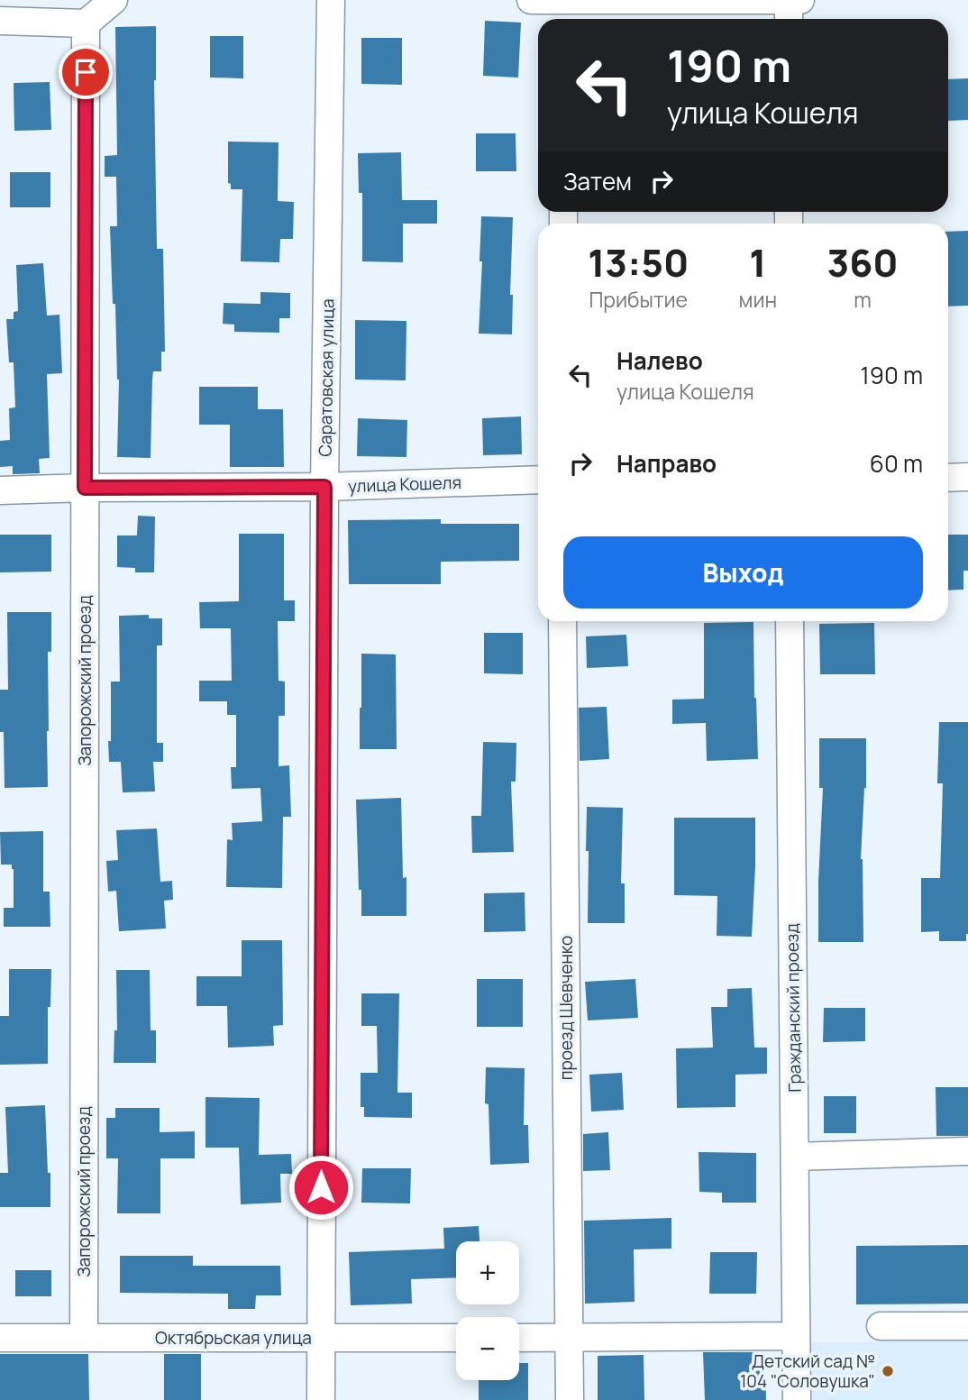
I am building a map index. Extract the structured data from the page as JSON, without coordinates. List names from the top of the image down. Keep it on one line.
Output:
{"streets":{"street":["Саратовская улица","улица Кошеля","Запорожский проезд","проезд Шевченко","Гражданский проезд","Октябрьская улица"]},"crossings":[["Саратовская улица","улица Кошеля"],["Саратовская улица","Октябрьская улица"],["улица Кошеля","Запорожский проезд"],["Запорожский проезд","Октябрьская улица"]],"places":["Детский сад № 104 \"Соловушка\""],"page":{"turn":["190 m","улица Кошеля"],"then":"Затем","eta":["13:50","Прибытие","1","мин","360","m"],"list":[{"name":"Налево","note":"улица Кошеля","value":"190 m"},{"name":"Направо","value":"60 m"}],"buttons":"Выход","map_buttons":["+","−"]}}
